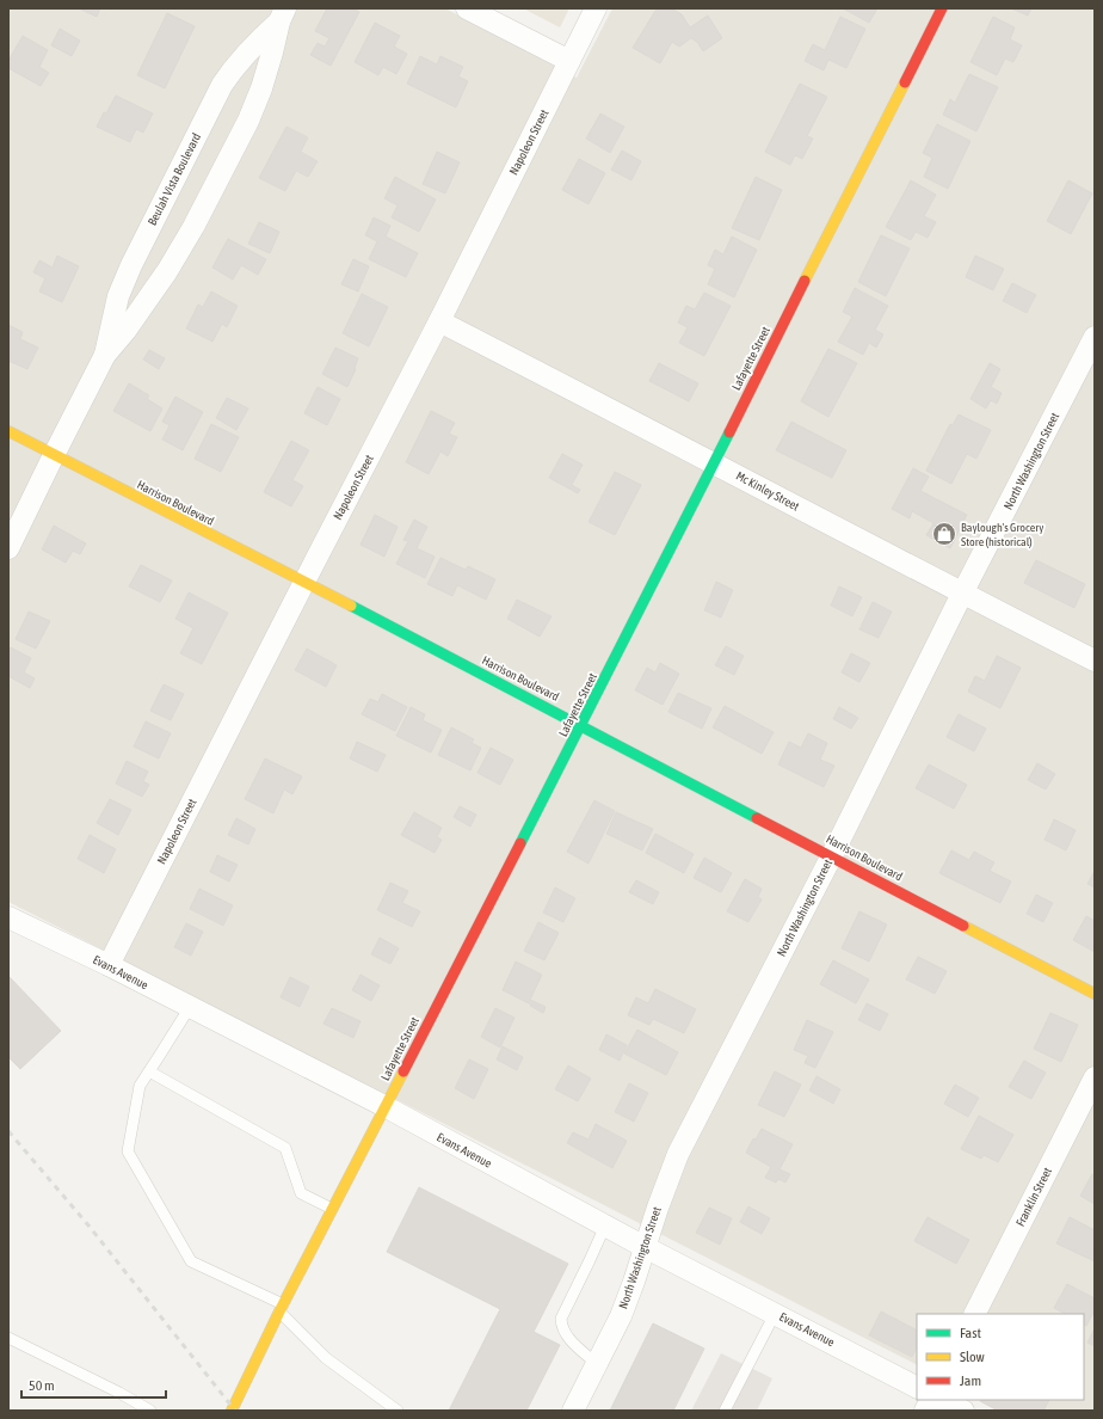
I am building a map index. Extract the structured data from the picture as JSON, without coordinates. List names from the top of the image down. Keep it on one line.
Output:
{"streets":{"street":["Napoleon Street","Beulah Vista Boulevard","Lafayette Street","North Washington Street","Mc Kinley Street","Harrison Boulevard","Evans Avenue","Franklin Street"]},"crossings":[["Napoleon Street","Mc Kinley Street"],["Napoleon Street","Harrison Boulevard"],["Napoleon Street","Evans Avenue"],["Beulah Vista Boulevard","Harrison Boulevard"],["Lafayette Street","Mc Kinley Street"],["Lafayette Street","Harrison Boulevard"],["Lafayette Street","Evans Avenue"],["North Washington Street","Mc Kinley Street"],["North Washington Street","Harrison Boulevard"],["North Washington Street","Evans Avenue"]],"places":{"shop":["Baylough's Grocery Store (historical)"]},"legend":["Fast","Slow","Jam"],"scale_bar":"50 m"}
